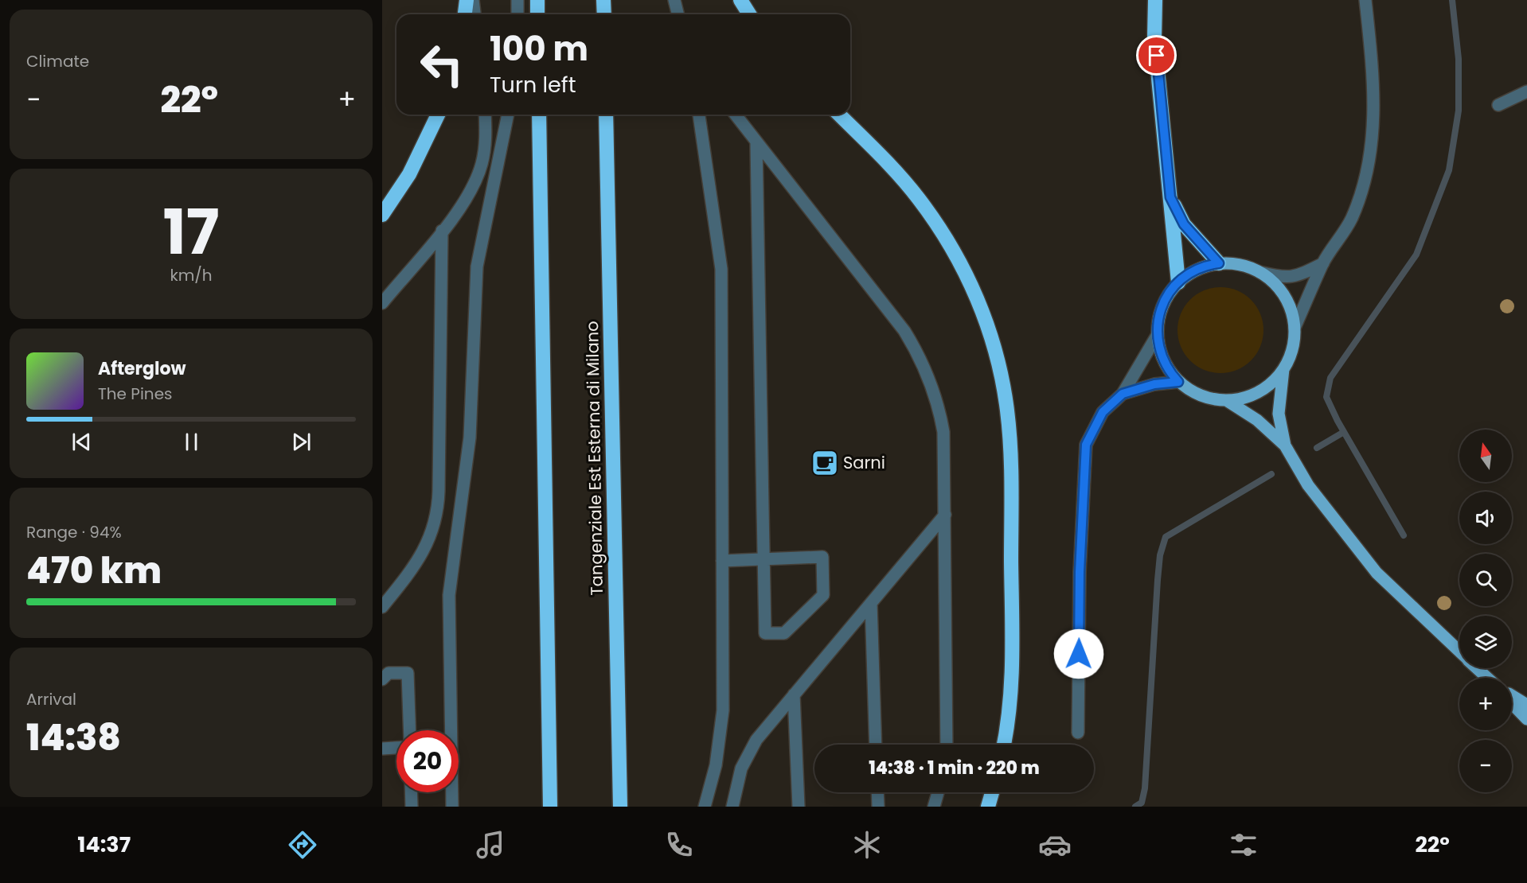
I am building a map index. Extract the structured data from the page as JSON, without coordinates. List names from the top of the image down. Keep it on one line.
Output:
{"streets":{"highway":["Tangenziale Est Esterna di Milano"]},"places":{"cafe":["Sarni"]},"north":"top","page":{"tile":["Climate",["17","km/h"],["Range · 94%","470 km"],["Arrival","14:38"]],"turn":["100 m","Turn left"],"heat":["−","22°","+"],"song":["Afterglow","The Pines"],"map_buttons":["+","−"],"limit":"20","trip":"14:38 · 1 min · 220 m","tabs":["14:37","22°"]}}
